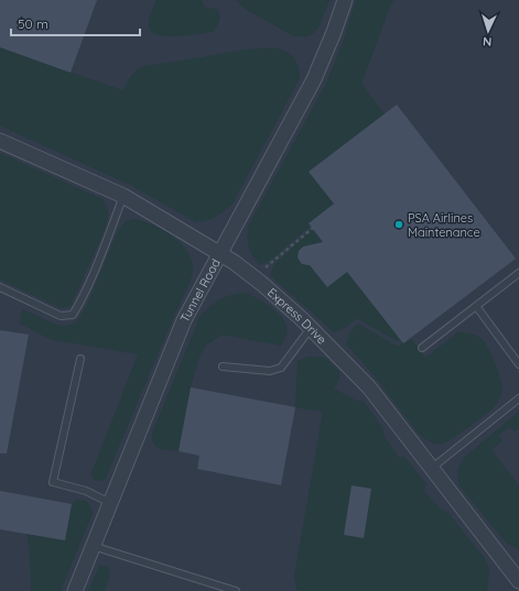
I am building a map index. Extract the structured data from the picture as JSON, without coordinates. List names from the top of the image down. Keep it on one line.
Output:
{"streets":{"street":["Tunnel Road","Express Drive"]},"crossings":[["Tunnel Road","Express Drive"]],"places":["PSA Airlines Maintenance"],"scale_bar":"50 m","north":"bottom"}
